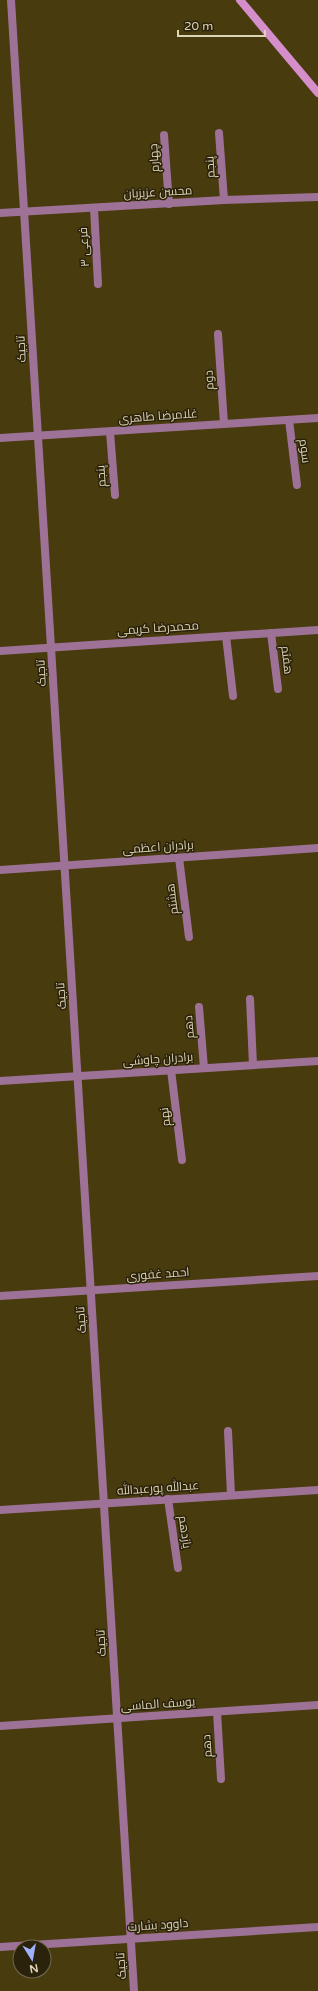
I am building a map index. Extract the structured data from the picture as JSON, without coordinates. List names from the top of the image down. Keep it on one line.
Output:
{"streets":{"street":["چهارم","پنجم","محسن عزیزیان","فرعی ۳","تاجیک","دوم","غلامرضا طاهری","سوم","محمدرضا کریمی","هفتم","برادران اعظمی","هشتم","دهم","برادران چاوشی","نهم","احمد غفوری","عبدالله پورعبدالله","یازدهم","یوسف الماسی","داوود بشارت"]},"crossings":[["چهارم","محسن عزیزیان"],["پنجم","محسن عزیزیان"],["پنجم","غلامرضا طاهری"],["محسن عزیزیان","فرعی ۳"],["محسن عزیزیان","تاجیک"],["تاجیک","غلامرضا طاهری"],["تاجیک","محمدرضا کریمی"],["تاجیک","برادران اعظمی"],["تاجیک","برادران چاوشی"],["تاجیک","احمد غفوری"],["تاجیک","عبدالله پورعبدالله"],["تاجیک","یوسف الماسی"],["تاجیک","داوود بشارت"],["دوم","غلامرضا طاهری"],["غلامرضا طاهری","سوم"],["محمدرضا کریمی","هفتم"],["برادران اعظمی","هشتم"],["دهم","برادران چاوشی"],["دهم","یوسف الماسی"],["برادران چاوشی","نهم"],["عبدالله پورعبدالله","یازدهم"]],"scale_bar":"20 m","north":"bottom"}
